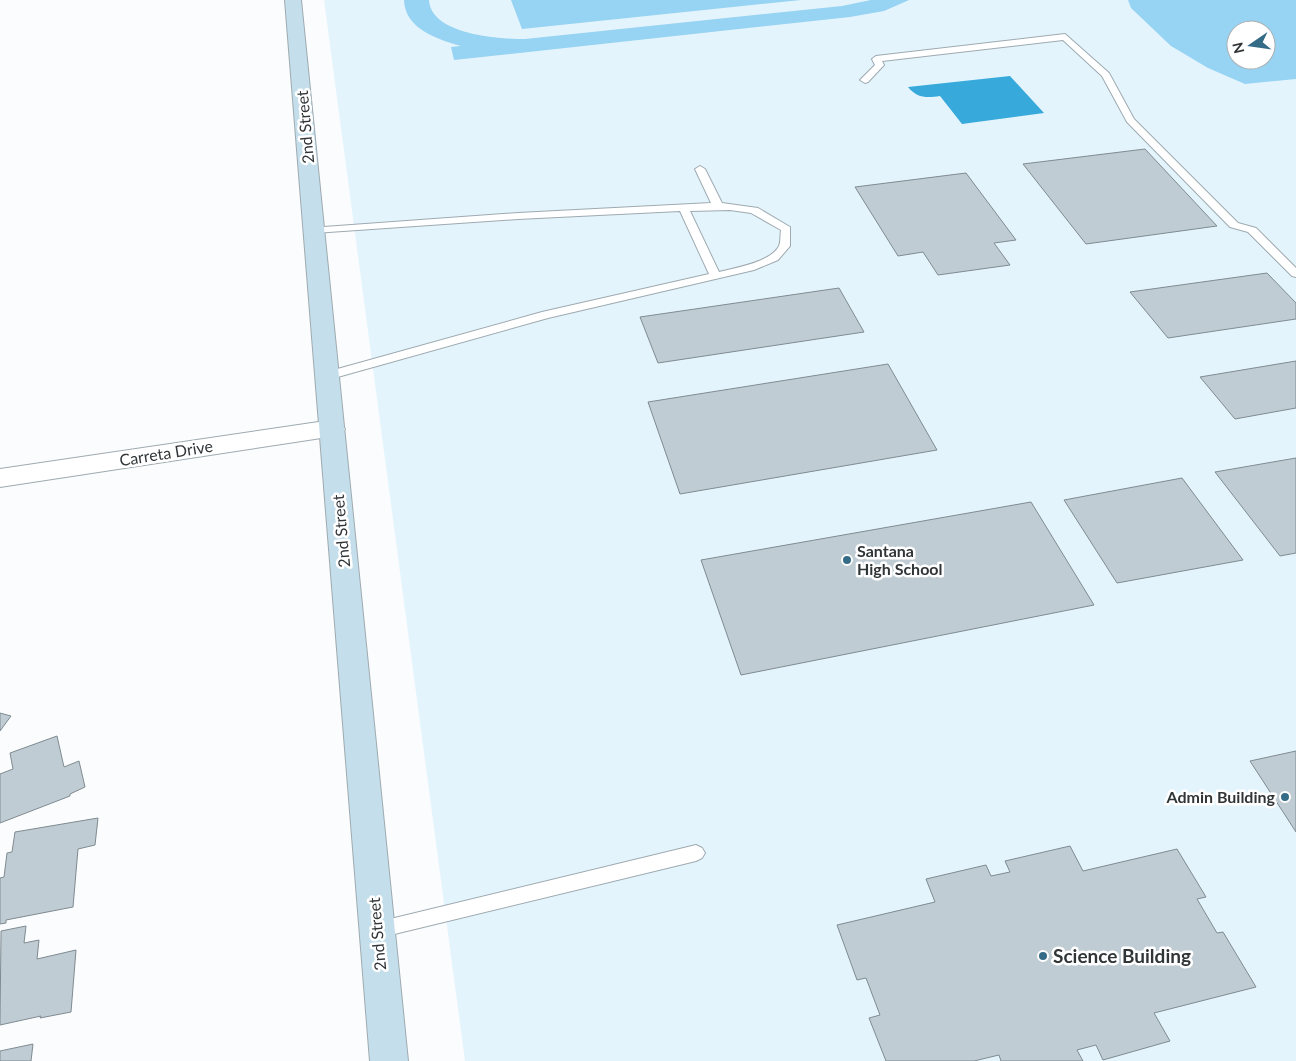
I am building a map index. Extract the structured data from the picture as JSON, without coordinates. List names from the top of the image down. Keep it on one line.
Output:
{"streets":{"street":["2nd Street","Carreta Drive"]},"crossings":[["2nd Street","Carreta Drive"]],"places":["Santana High School","Admin Building","Science Building"],"north":"left"}
